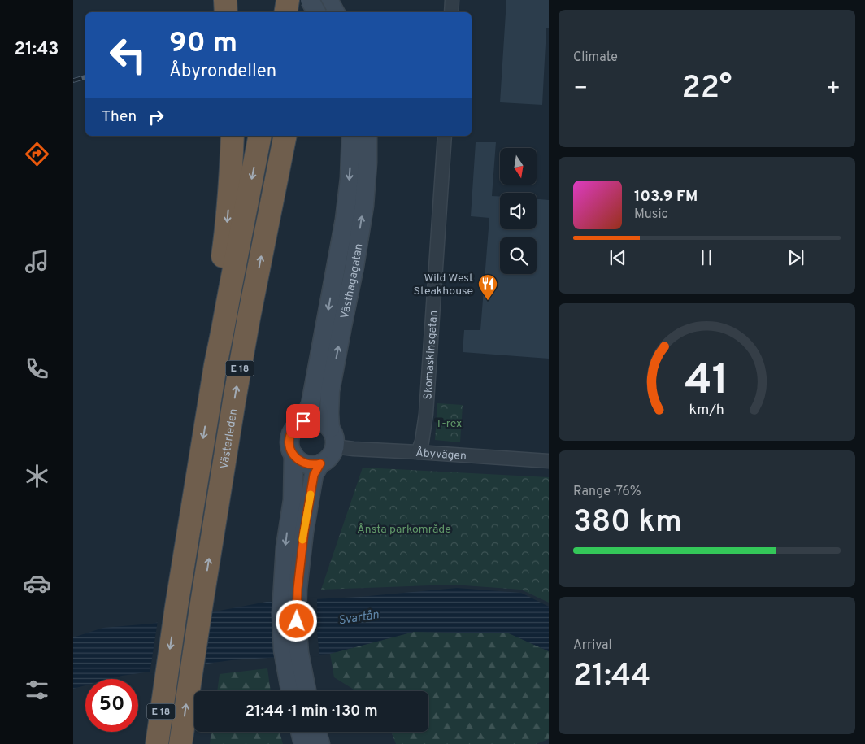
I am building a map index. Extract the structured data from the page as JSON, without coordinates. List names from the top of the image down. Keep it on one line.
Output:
{"streets":{"highway":["E 18","Västerleden"],"main road":["Västhagagatan"],"street":["Skomaskinsgatan","Åbyvägen"]},"crossings":[["Västhagagatan","Åbyvägen"],["Skomaskinsgatan","Åbyvägen"]],"water":["Svartån"],"parks":["T-rex","Ånsta parkområde"],"places":{"restaurant":["Wild West Steakhouse"]},"north":"bottom","page":{"tabs":"21:43","tile":["Climate",["Range · 76%","380 km"],["Arrival","21:44"]],"turn":["90 m","Åbyrondellen"],"heat":["−","22°","+"],"then":"Then","song":["103.9 FM","Music"],"limit":"50","trip":"21:44 · 1 min · 130 m","gauge":["41","km/h"]}}
